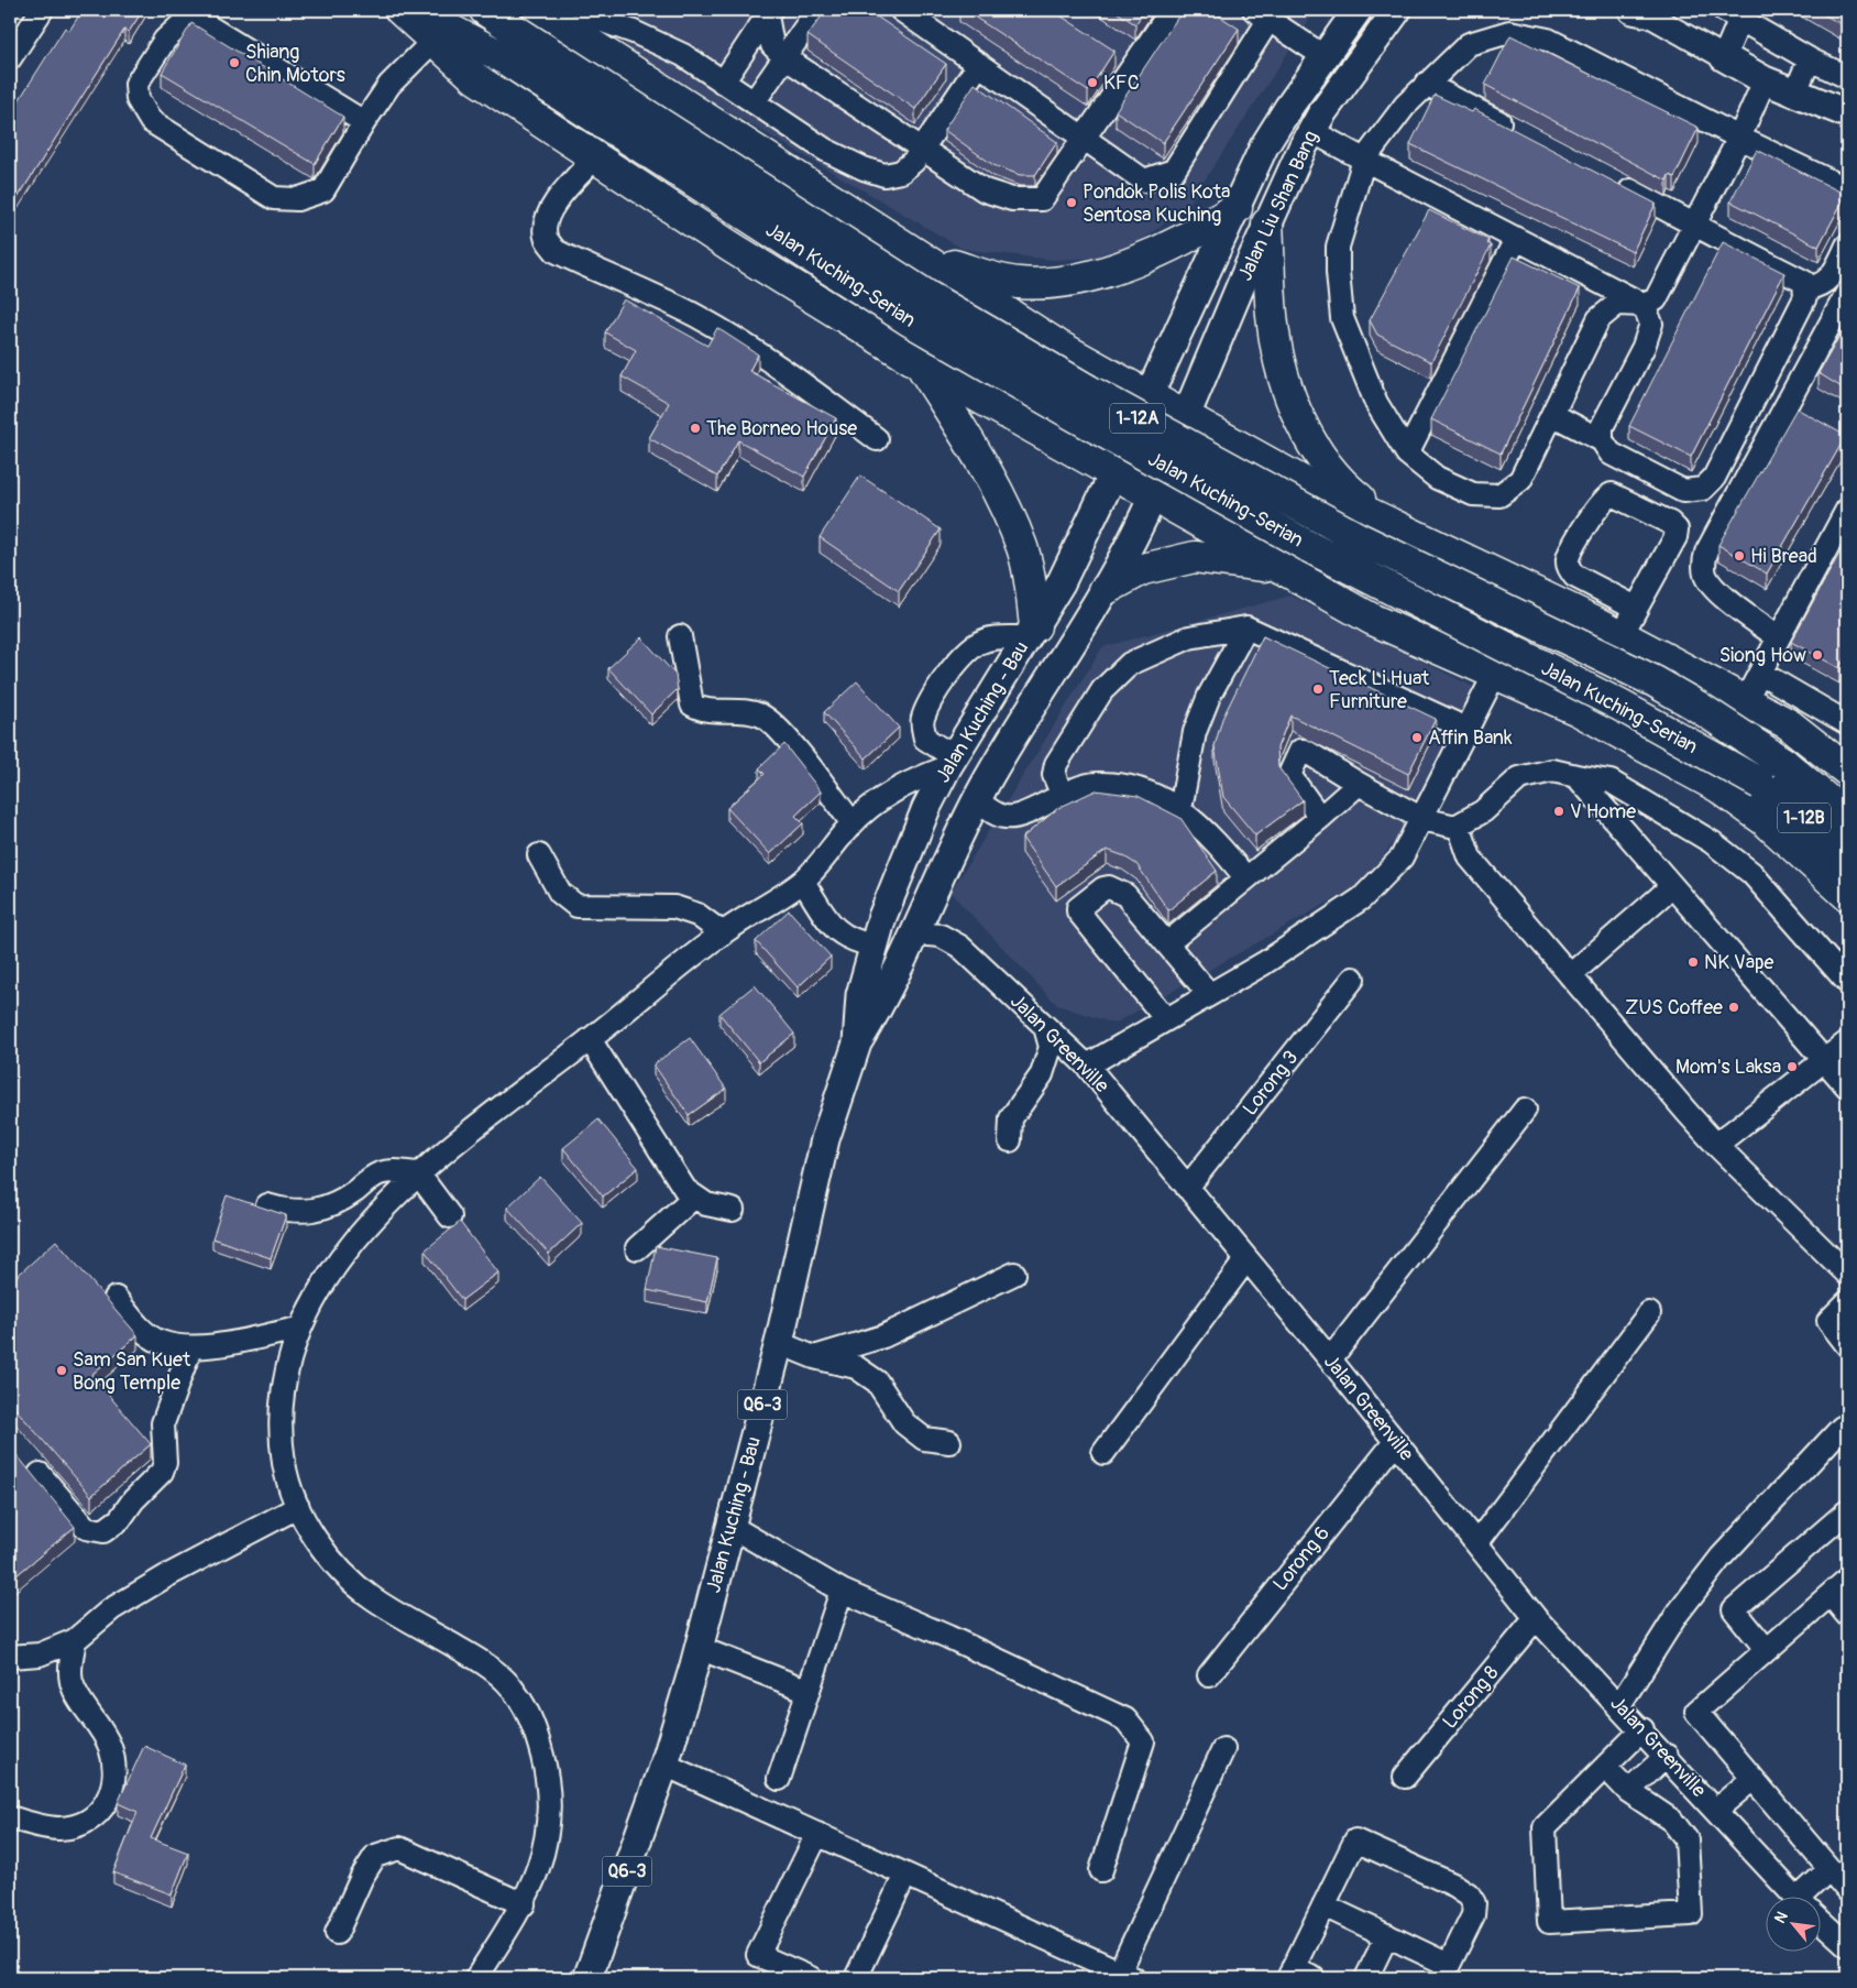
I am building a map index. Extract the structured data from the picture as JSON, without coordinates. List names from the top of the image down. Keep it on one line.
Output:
{"streets":{"highway":["Jalan Kuching-Serian","1-12A","1-12B"],"main road":["Jalan Liu Shan Bang","Jalan Kuching - Bau","Q6-3"],"street":["Jalan Greenville","Lorong 3","Lorong 6","Lorong 8"]},"crossings":[["Jalan Liu Shan Bang","Jalan Kuching - Bau"],["Jalan Kuching - Bau","Jalan Greenville"],["Jalan Greenville","Lorong 3"],["Jalan Greenville","Lorong 6"],["Jalan Greenville","Lorong 8"]],"places":["Shiang Chin Motors","KFC","Pondok Polis Kota Sentosa Kuching","The Borneo House","Hi Bread","Siong How","Teck Li Huat Furniture","Affin Bank","V Home","NK Vape","ZUS Coffee","Mom's Laksa","Sam San Kuet Bong Temple"],"north":"top left"}
